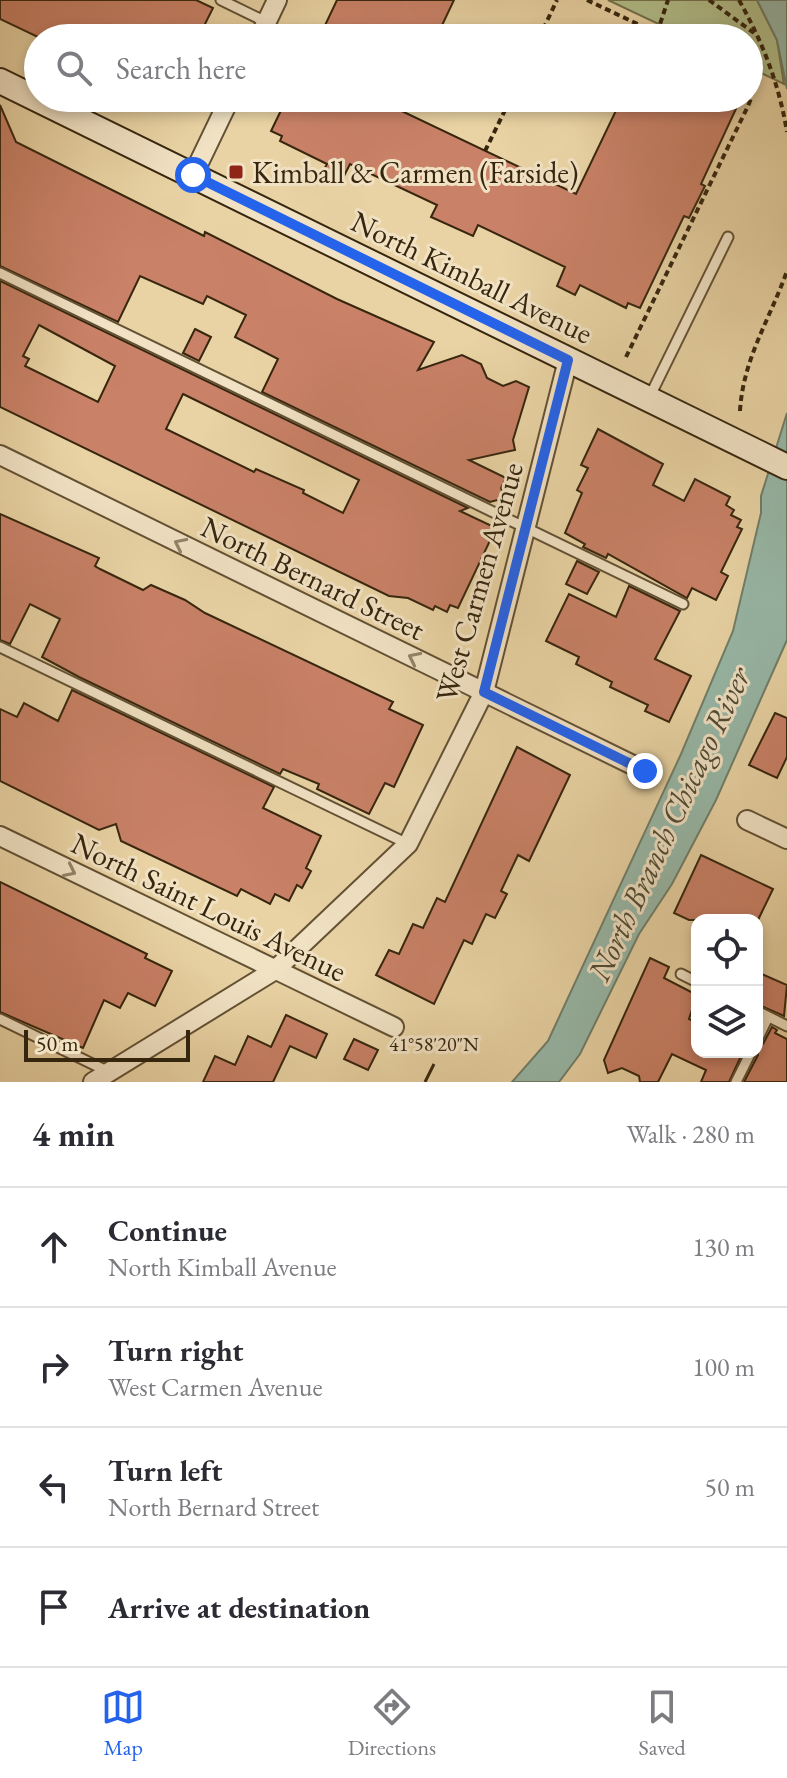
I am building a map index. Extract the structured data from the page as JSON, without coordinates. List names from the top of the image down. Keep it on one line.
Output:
{"streets":{"street":["North Kimball Avenue","North Bernard Street","West Carmen Avenue","North Saint Louis Avenue"]},"crossings":[["North Kimball Avenue","West Carmen Avenue"],["North Bernard Street","West Carmen Avenue"],["West Carmen Avenue","North Saint Louis Avenue"]],"one_way":["North Bernard Street","North Saint Louis Avenue"],"water":["North Branch Chicago River"],"places":{"transit":["Kimball & Carmen (Farside)"]},"scale_bar":"50 m","page":{"search":"Search here","scale":"50 m","heading":["4 min","Walk · 280 m"],"list":[["Continue","North Kimball Avenue","130 m"],["Turn right","West Carmen Avenue","100 m"],["Turn left","North Bernard Street","50 m"],"Arrive at destination"],"nav":["Map","Directions","Saved"]},"coordinates":["41°58'20\"N"]}
